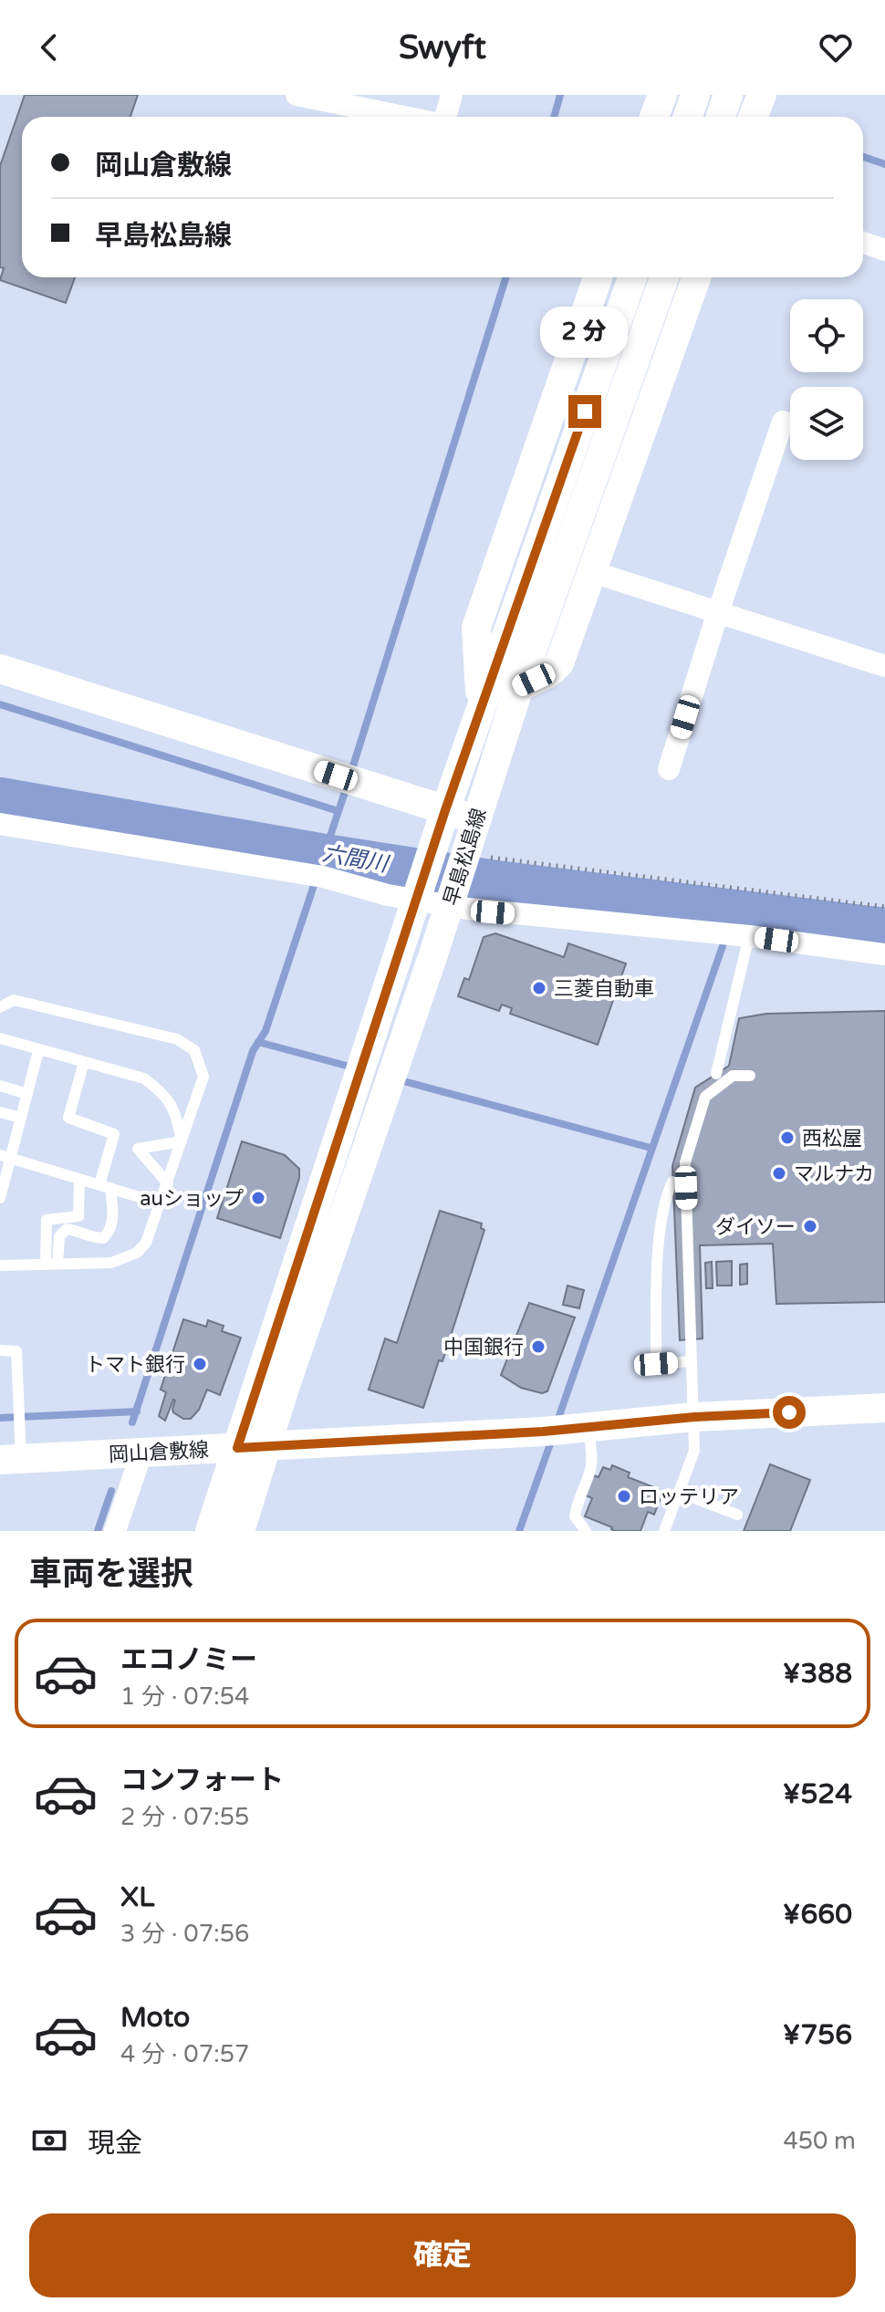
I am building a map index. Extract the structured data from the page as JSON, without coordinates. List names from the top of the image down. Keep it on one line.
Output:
{"streets":{"main road":["早島松島線","岡山倉敷線"]},"crossings":[["早島松島線","岡山倉敷線"]],"water":["六間川"],"places":["三菱自動車","西松屋","マルナカ","auショップ","ダイソー","中国銀行","トマト銀行","ロッテリア"],"page":{"header":"Swyft","banner":["岡山倉敷線","早島松島線"],"bubble":"2 分","heading":"車両を選択","list":[{"name":"エコノミー","note":"1 分 · 07:54","value":"¥388"},{"name":"コンフォート","note":"2 分 · 07:55","value":"¥524"},{"name":"XL","note":"3 分 · 07:56","value":"¥660"},{"name":"Moto","note":"4 分 · 07:57","value":"¥756"}],"pay":["現金","450 m"],"buttons":"確定"}}
